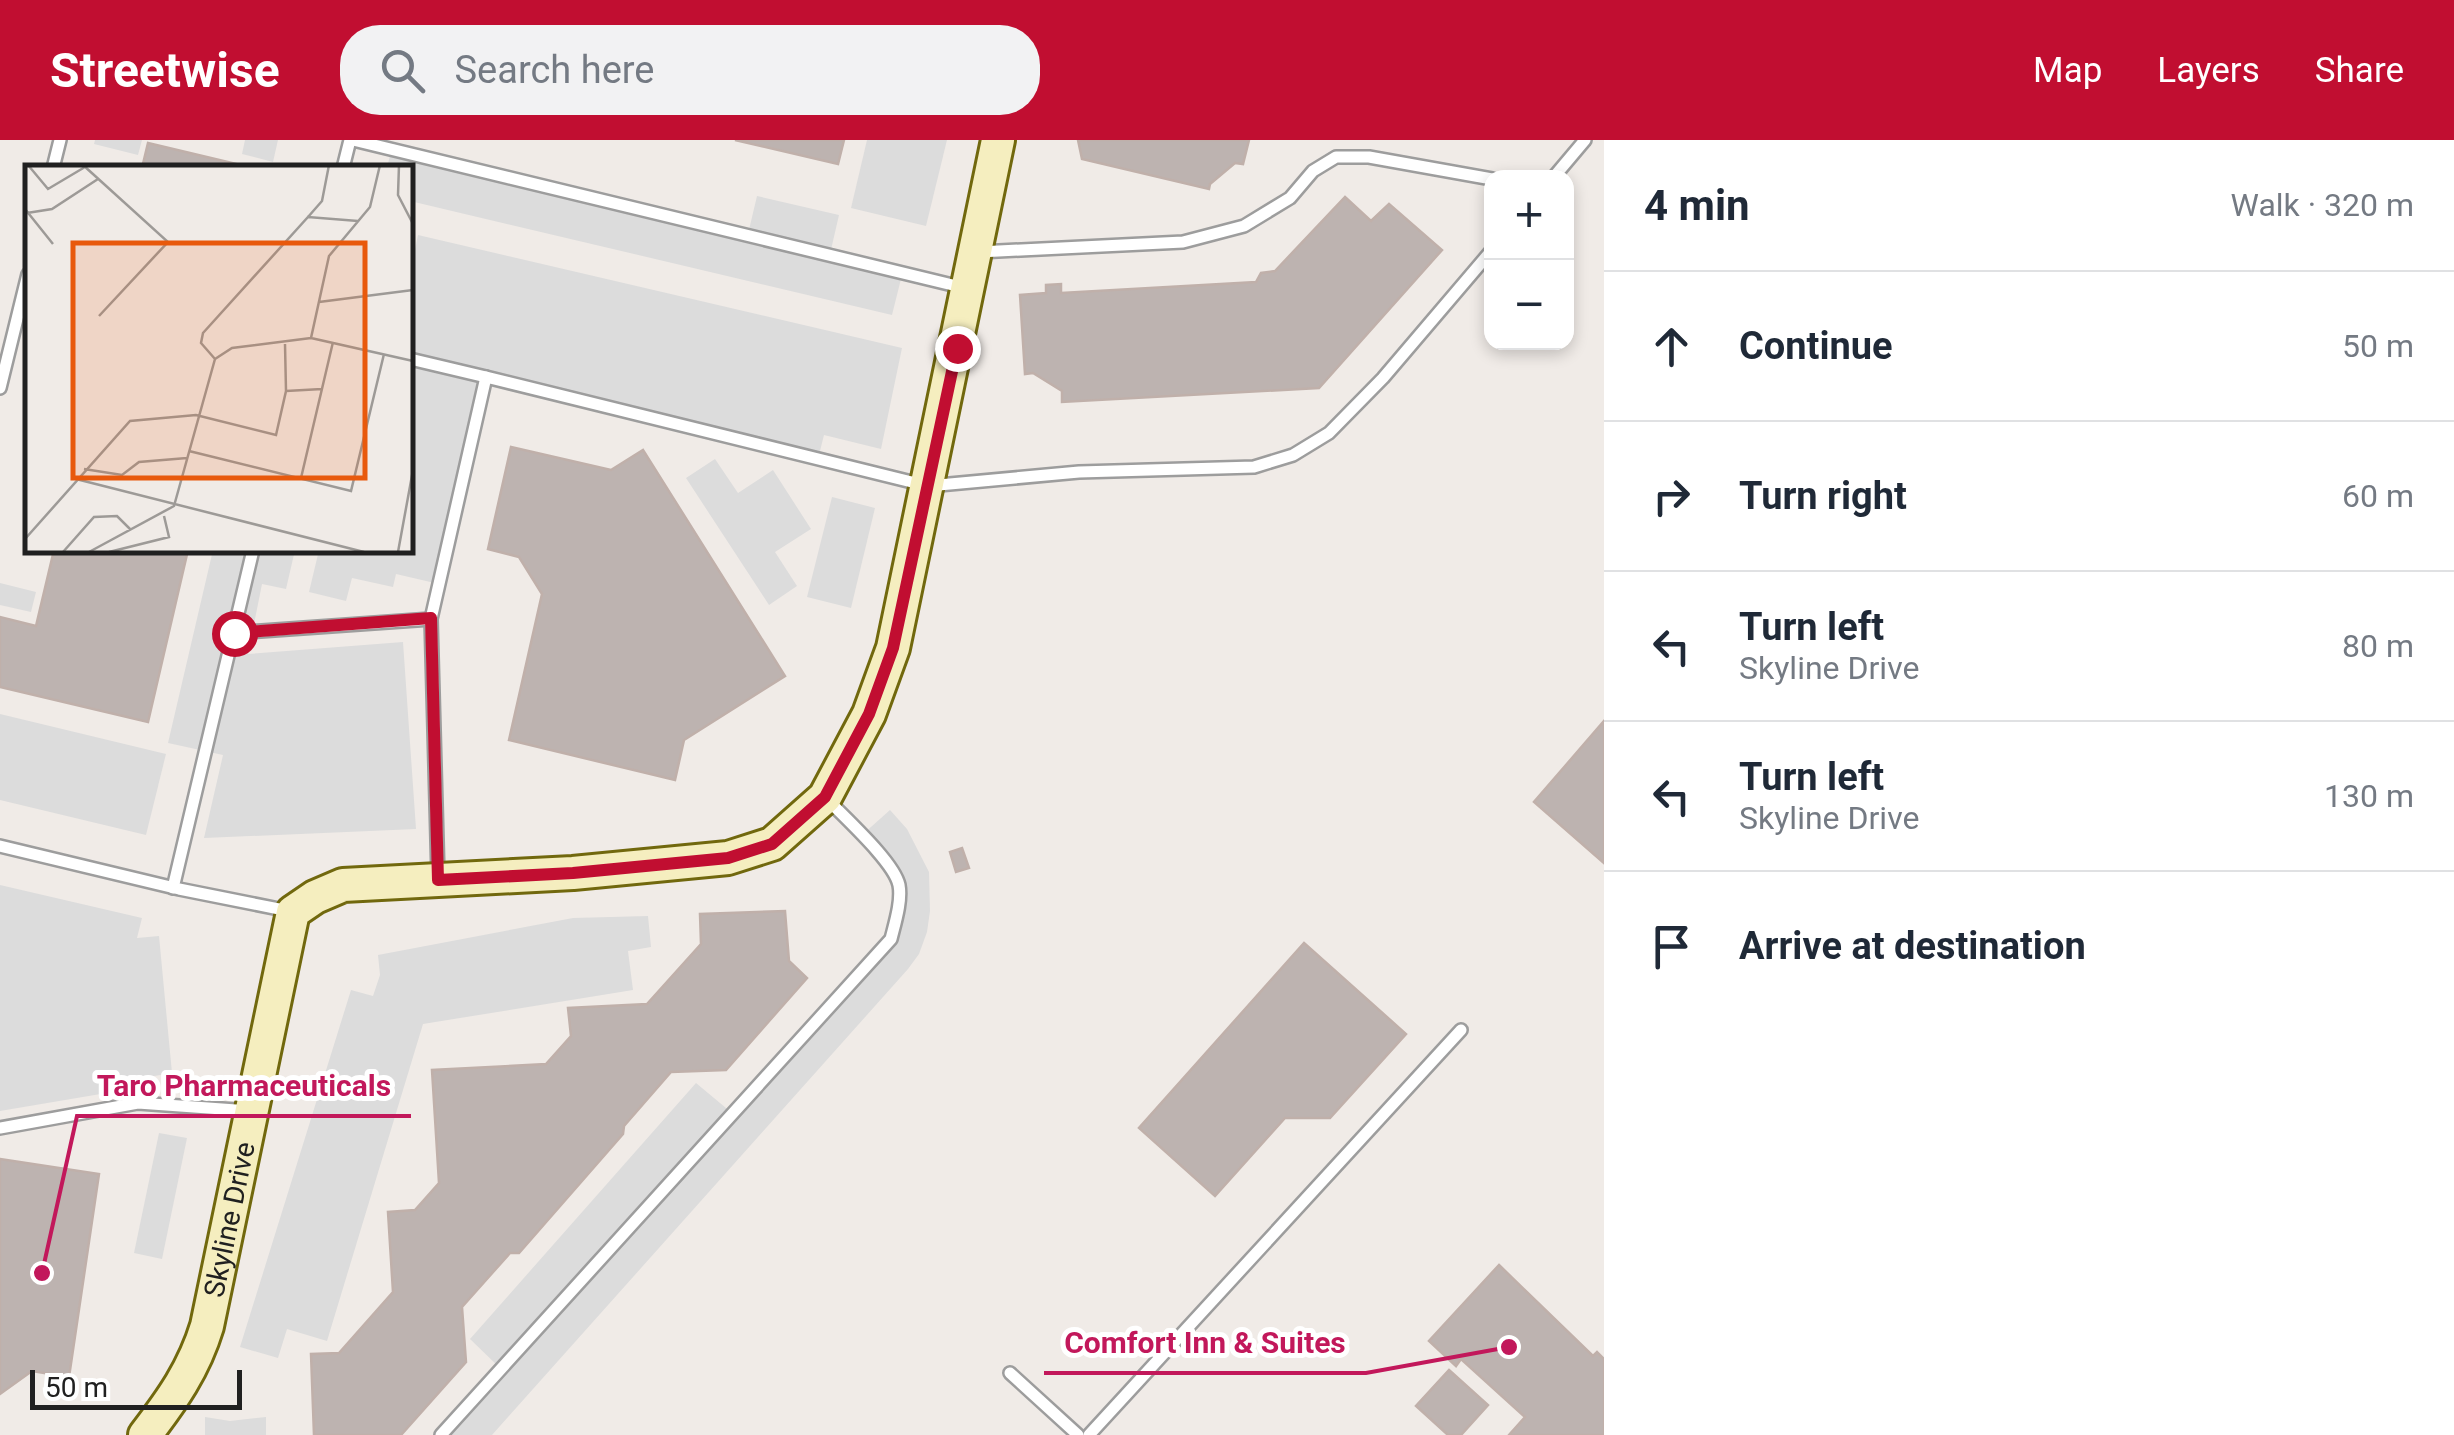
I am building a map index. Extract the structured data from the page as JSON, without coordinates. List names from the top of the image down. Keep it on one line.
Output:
{"streets":{"street":["Skyline Drive"]},"places":["Taro Pharmaceuticals","Comfort Inn & Suites"],"scale_bar":"50 m","page":{"header":"Streetwise","search":"Search here","nav":["Map","Layers","Share"],"heading":["4 min","Walk · 320 m"],"map_buttons":["+","−"],"list":[["Continue","50 m"],["Turn right","60 m"],["Turn left","Skyline Drive","80 m"],["Turn left","Skyline Drive","130 m"],"Arrive at destination"],"scale":"50 m"}}
